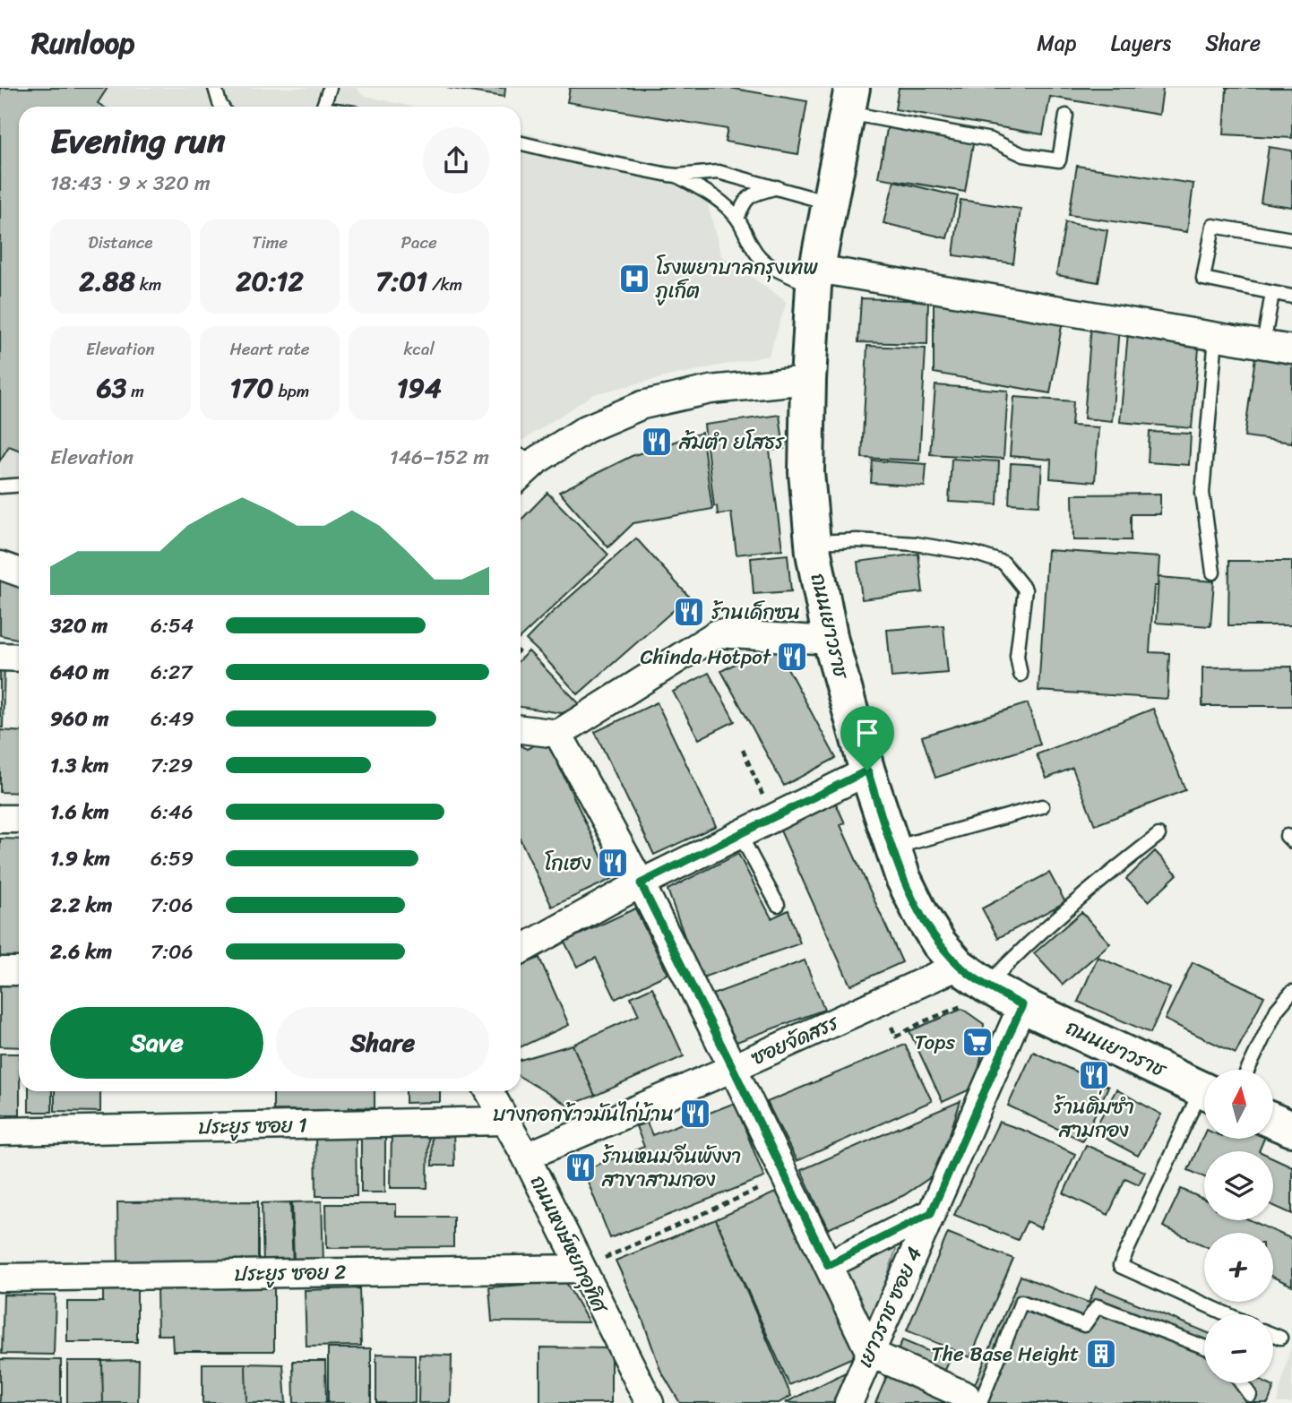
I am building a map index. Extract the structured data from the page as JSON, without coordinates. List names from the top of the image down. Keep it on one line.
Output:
{"streets":{"main road":["ถนนเยาวราช"],"street":["ซอยจัดสรร","ประยูร ซอย 1","ถนนหงษ์หยกอุทิศ","ประยูร ซอย 2","เยาวราช ซอย 4"]},"crossings":[["ถนนเยาวราช","ซอยจัดสรร"],["ถนนเยาวราช","เยาวราช ซอย 4"],["ซอยจัดสรร","ถนนหงษ์หยกอุทิศ"],["ประยูร ซอย 1","ถนนหงษ์หยกอุทิศ"],["ถนนหงษ์หยกอุทิศ","ประยูร ซอย 2"]],"places":{"hospital":["โรงพยาบาลกรุงเทพ ภูเก็ต"],"restaurant":["ส้มตำ ยโสธร","ร้านเด็กซน","Chinda Hotpot","โกเฮง","ร้านติ่มซำ สามกอง","บางกอกข้าวมันไก่บ้าน","ร้านหนมจีนพังงา สาขาสามกอง"],"supermarket":["Tops"],"building":["The Base Height"]},"north":"top","page":{"header":"Runloop","nav":["Map","Layers","Share"],"heading":["Evening run","18:43 · 9 × 320 m"],"stats":[["Distance","2.88 km"],["Time","20:12"],["Pace","7:01 /km"],["Elevation","63 m"],["Heart rate","170 bpm"],["kcal","194"]],"chart":["Elevation","146–152 m"],"list":[{"name":"320 m","note":"6:54"},{"name":"640 m","note":"6:27"},{"name":"960 m","note":"6:49"},{"name":"1.3 km","note":"7:29"},{"name":"1.6 km","note":"6:46"},{"name":"1.9 km","note":"6:59"},{"name":"2.2 km","note":"7:06"},{"name":"2.6 km","note":"7:06"}],"buttons":["Save","Share"],"map_buttons":["+","−"]}}
